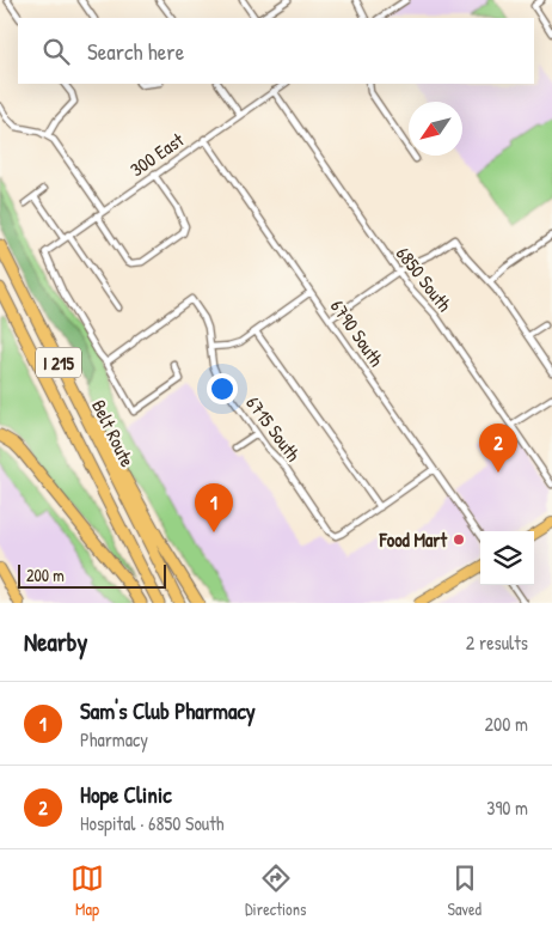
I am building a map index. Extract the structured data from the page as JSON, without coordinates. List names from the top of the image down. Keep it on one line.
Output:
{"streets":{"highway":["I 215","Belt Route"],"street":["300 East","6850 South","6790 South","6715 South"]},"crossings":[["300 East","6850 South"],["300 East","6790 South"],["300 East","6715 South"]],"places":["Food Mart"],"scale_bar":"200 m","north":"bottom left","page":{"search":"Search here","pins":["2","1"],"scale":"200 m","heading":["Nearby","2 results"],"list":[{"mark":"1","name":"Sam's Club Pharmacy","note":"Pharmacy","value":"200 m"},{"mark":"2","name":"Hope Clinic","note":"Hospital · 6850 South","value":"390 m"}],"nav":["Map","Directions","Saved"]}}
